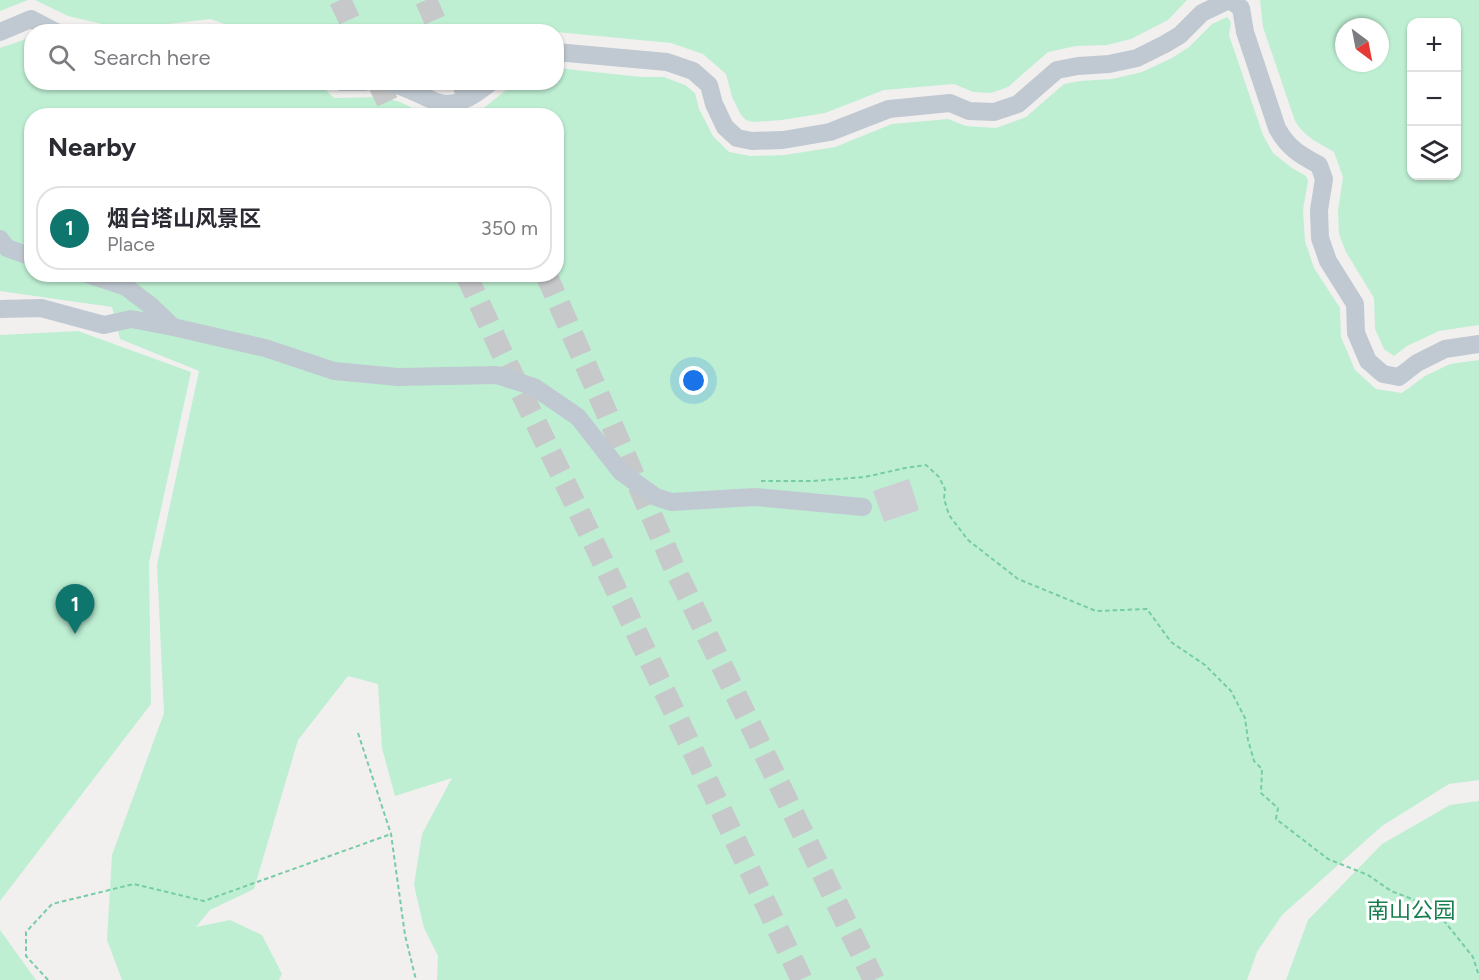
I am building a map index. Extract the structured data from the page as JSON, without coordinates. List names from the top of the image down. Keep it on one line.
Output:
{"parks":["南山公园"],"north":"bottom right","page":{"map_buttons":["+","−"],"search":"Search here","heading":"Nearby","list":[{"mark":"1","name":"烟台塔山风景区","note":"Place","value":"350 m"}],"pins":"1"}}
